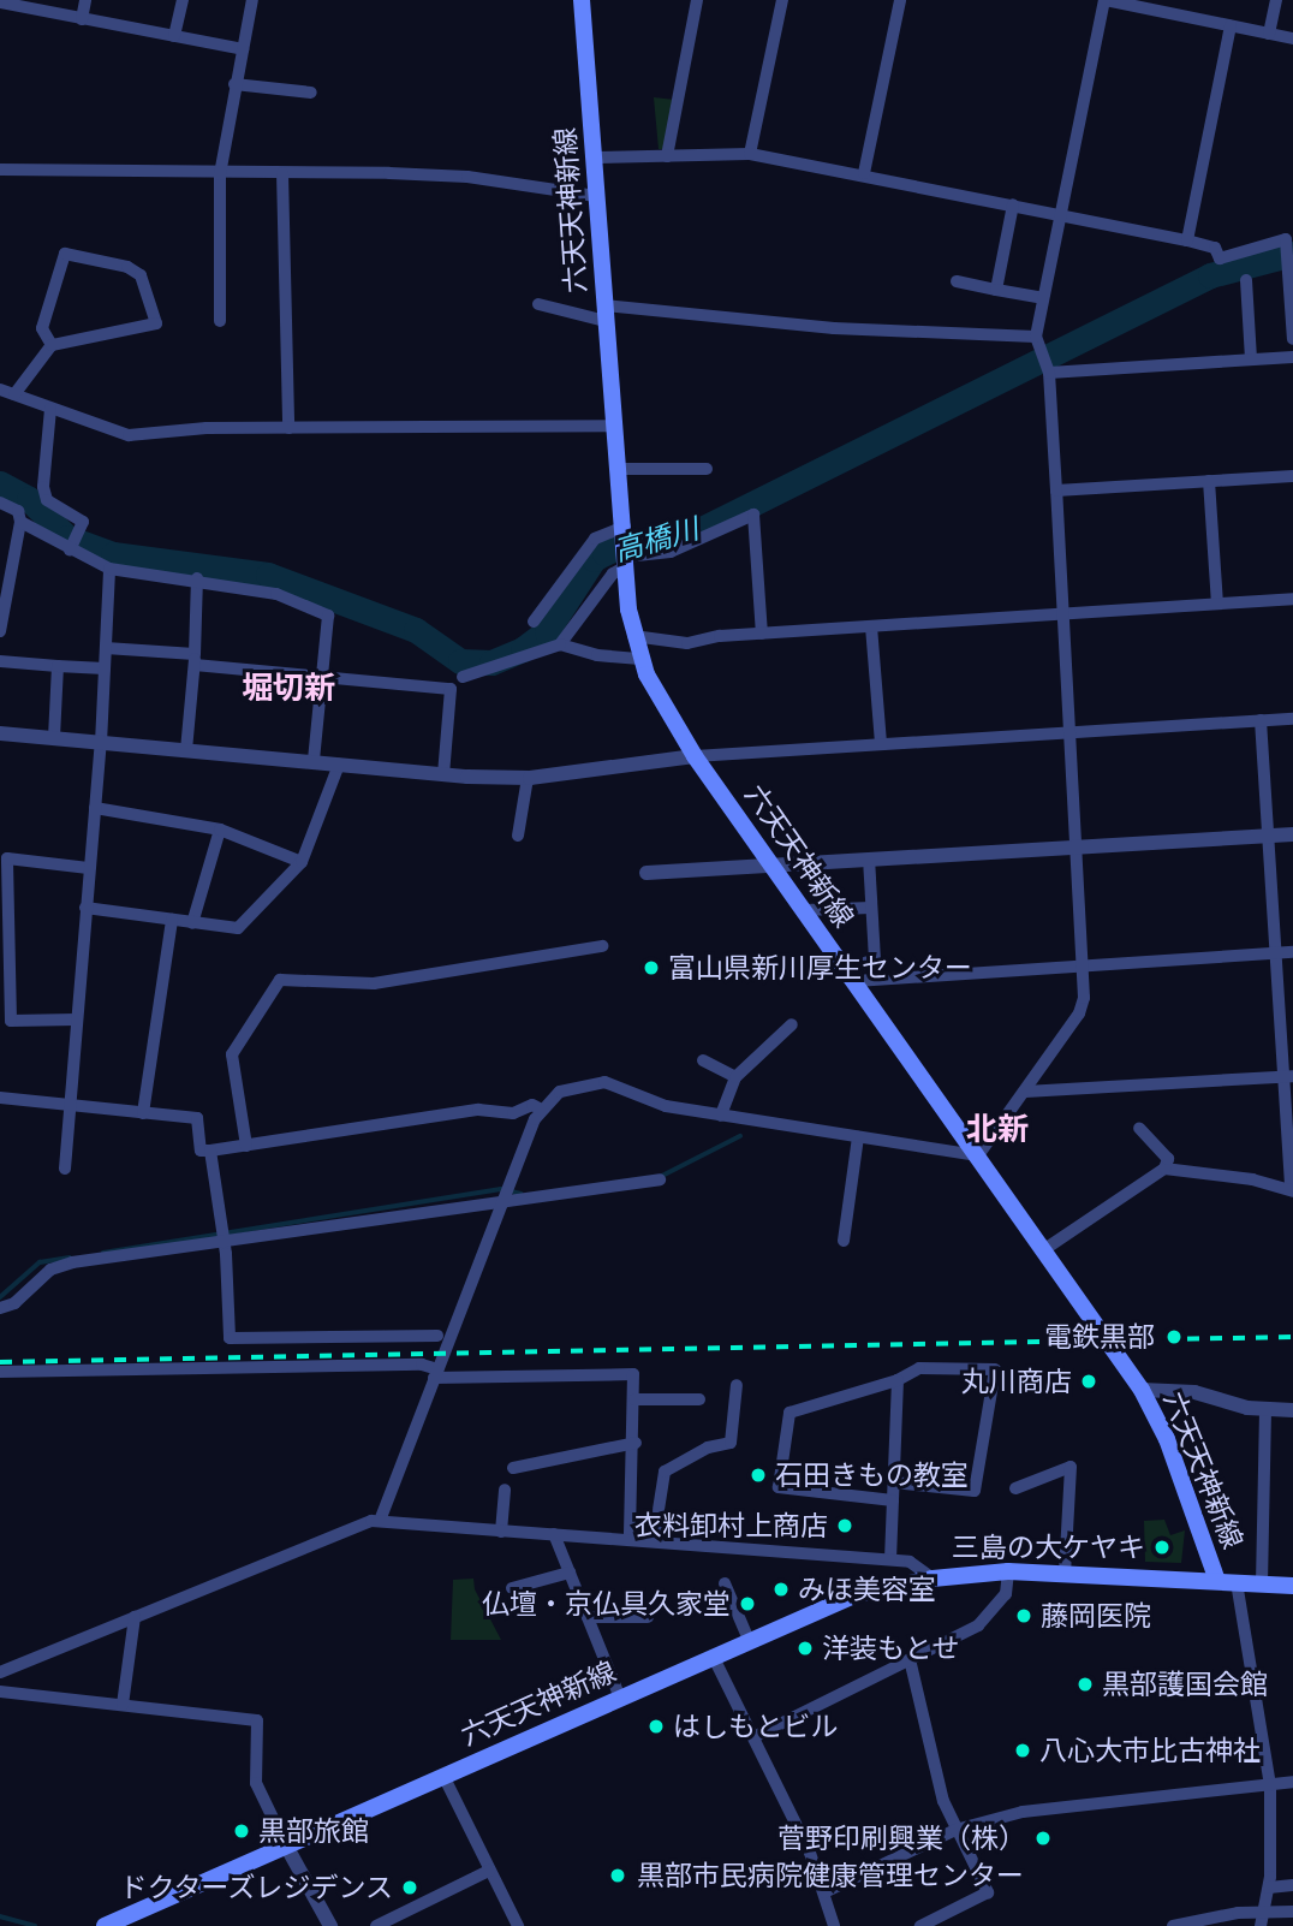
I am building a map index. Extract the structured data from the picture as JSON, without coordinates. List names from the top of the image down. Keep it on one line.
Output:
{"streets":{"main road":["六天天神新線"]},"districts":["堀切新","北新"],"water":["高橋川"],"places":["富山県新川厚生センター","電鉄黒部","丸川商店","石田きもの教室","衣料卸村上商店","三島の大ケヤキ","みほ美容室","仏壇・京仏具久家堂","藤岡医院","洋装もとせ","黒部護国会館","はしもとビル","八心大市比古神社","黒部旅館","菅野印刷興業（株）","黒部市民病院健康管理センター","ドクターズレジデンス"]}
